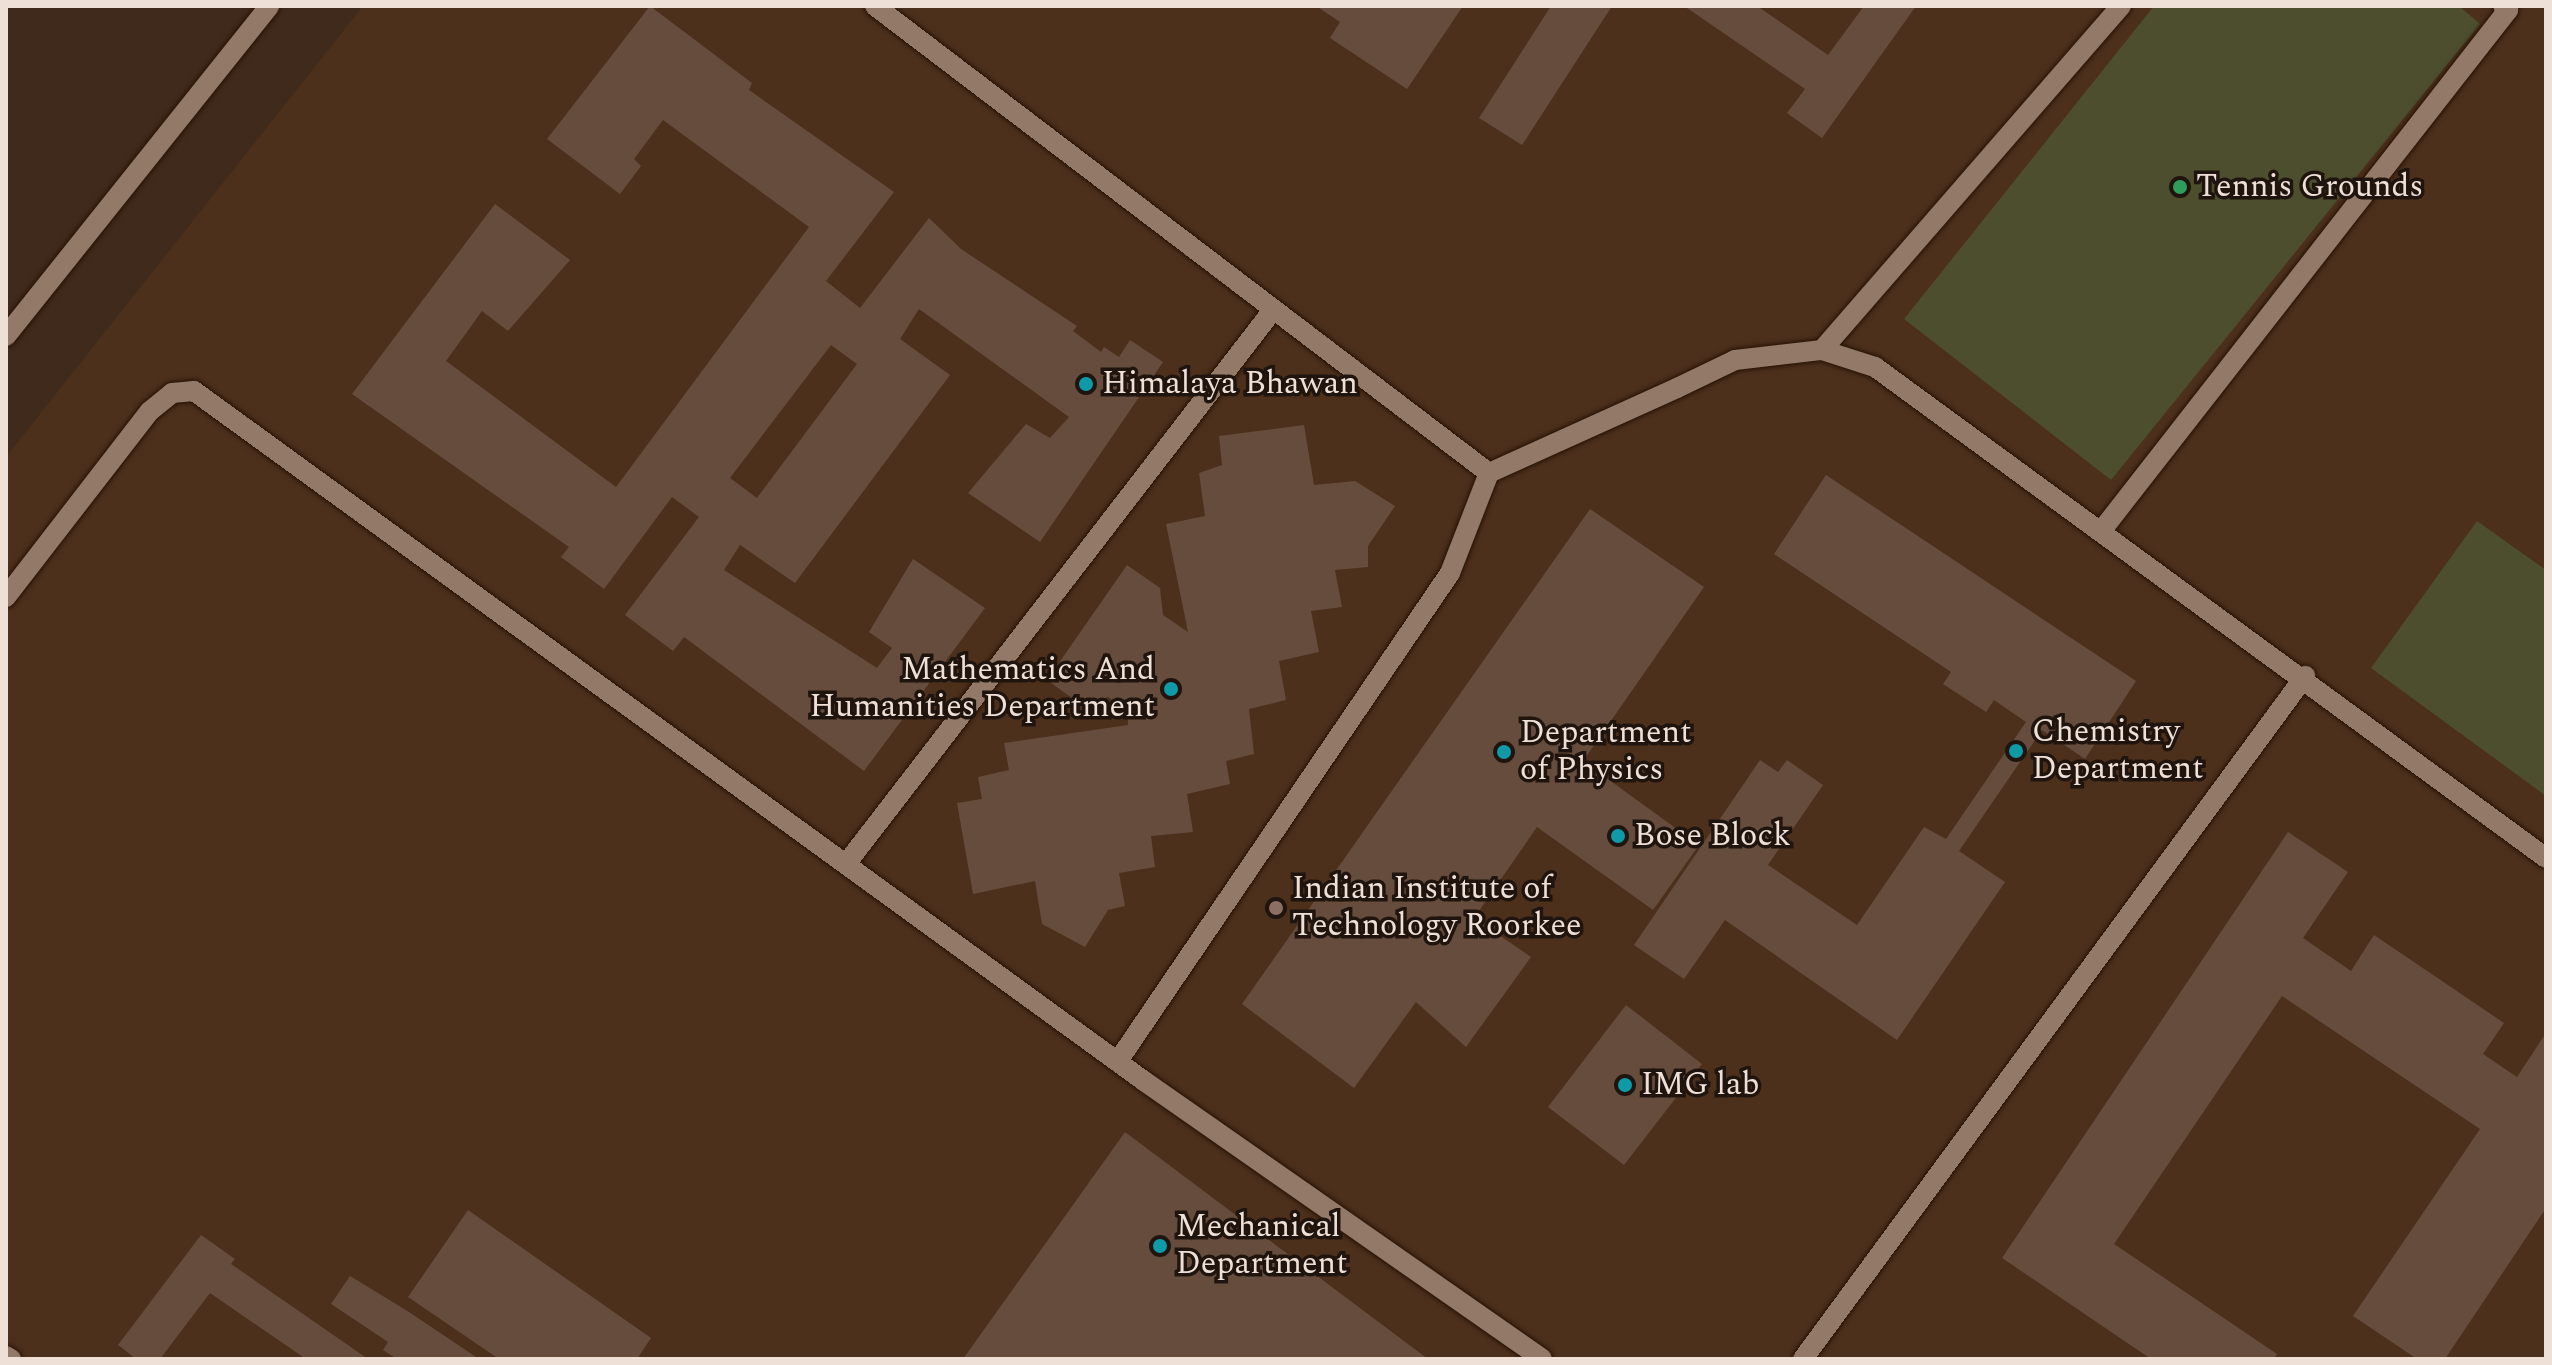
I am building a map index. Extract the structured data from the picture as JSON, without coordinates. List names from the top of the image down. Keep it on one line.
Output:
{"places":["Tennis Grounds","Himalaya Bhawan","Mathematics And Humanities Department","Chemistry Department","Department of Physics","Bose Block","Indian Institute of Technology Roorkee","IMG lab","Mechanical Department"]}
